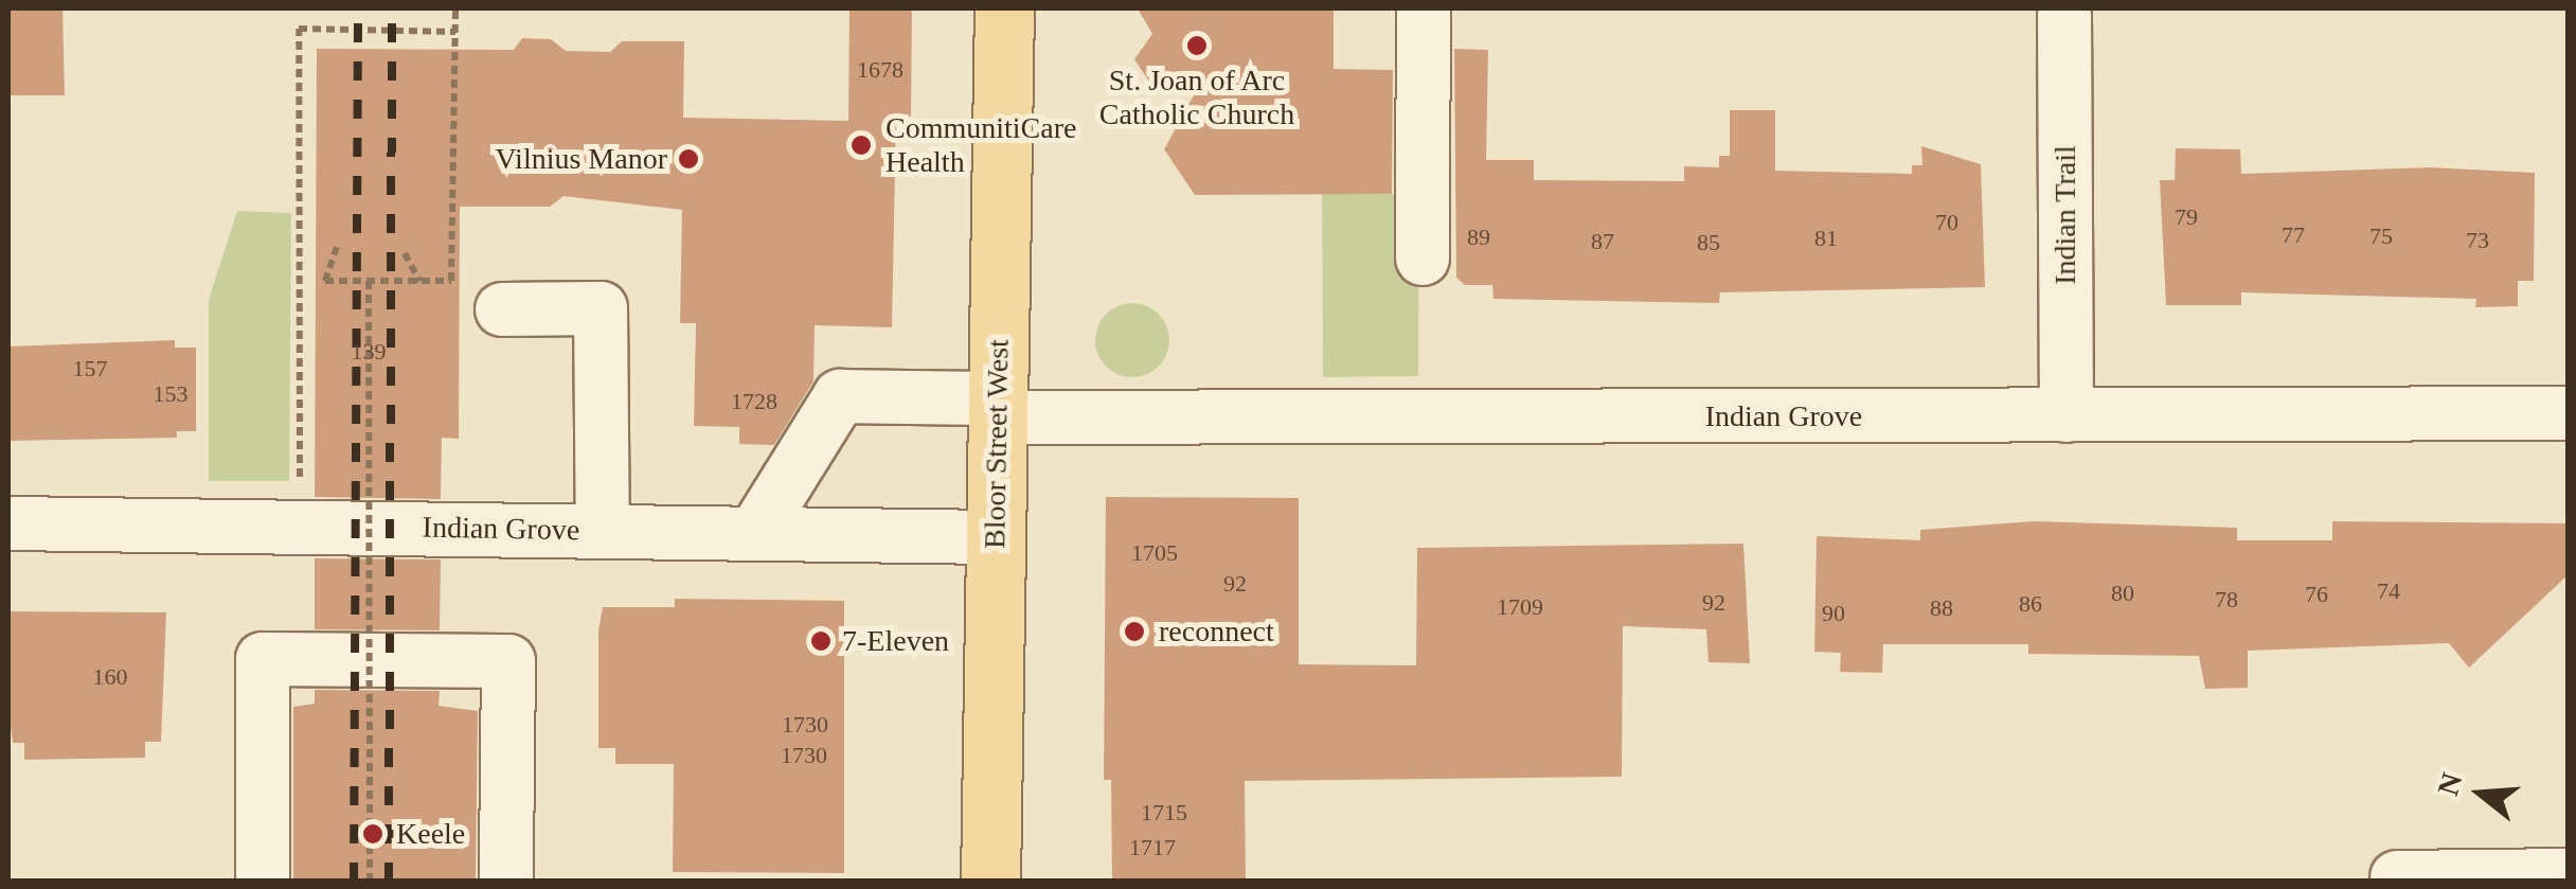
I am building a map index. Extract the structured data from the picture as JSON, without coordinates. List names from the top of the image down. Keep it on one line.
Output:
{"streets":{"main road":["Bloor Street West"],"street":["Indian Trail","Indian Grove"]},"crossings":[["Indian Trail","Indian Grove"],["Indian Grove","Bloor Street West"]],"places":["St. Joan of Arc Catholic Church","CommunitiCare Health","Vilnius Manor","reconnect","7-Eleven","Keele"],"house_numbers":["1678","79","70","77","75","89","81","73","87","85","139","157","153","1728","1705","92","74","80","76","78","92","86","1709","88","90","160","1730","1730","1715","1717"],"north":"left"}
